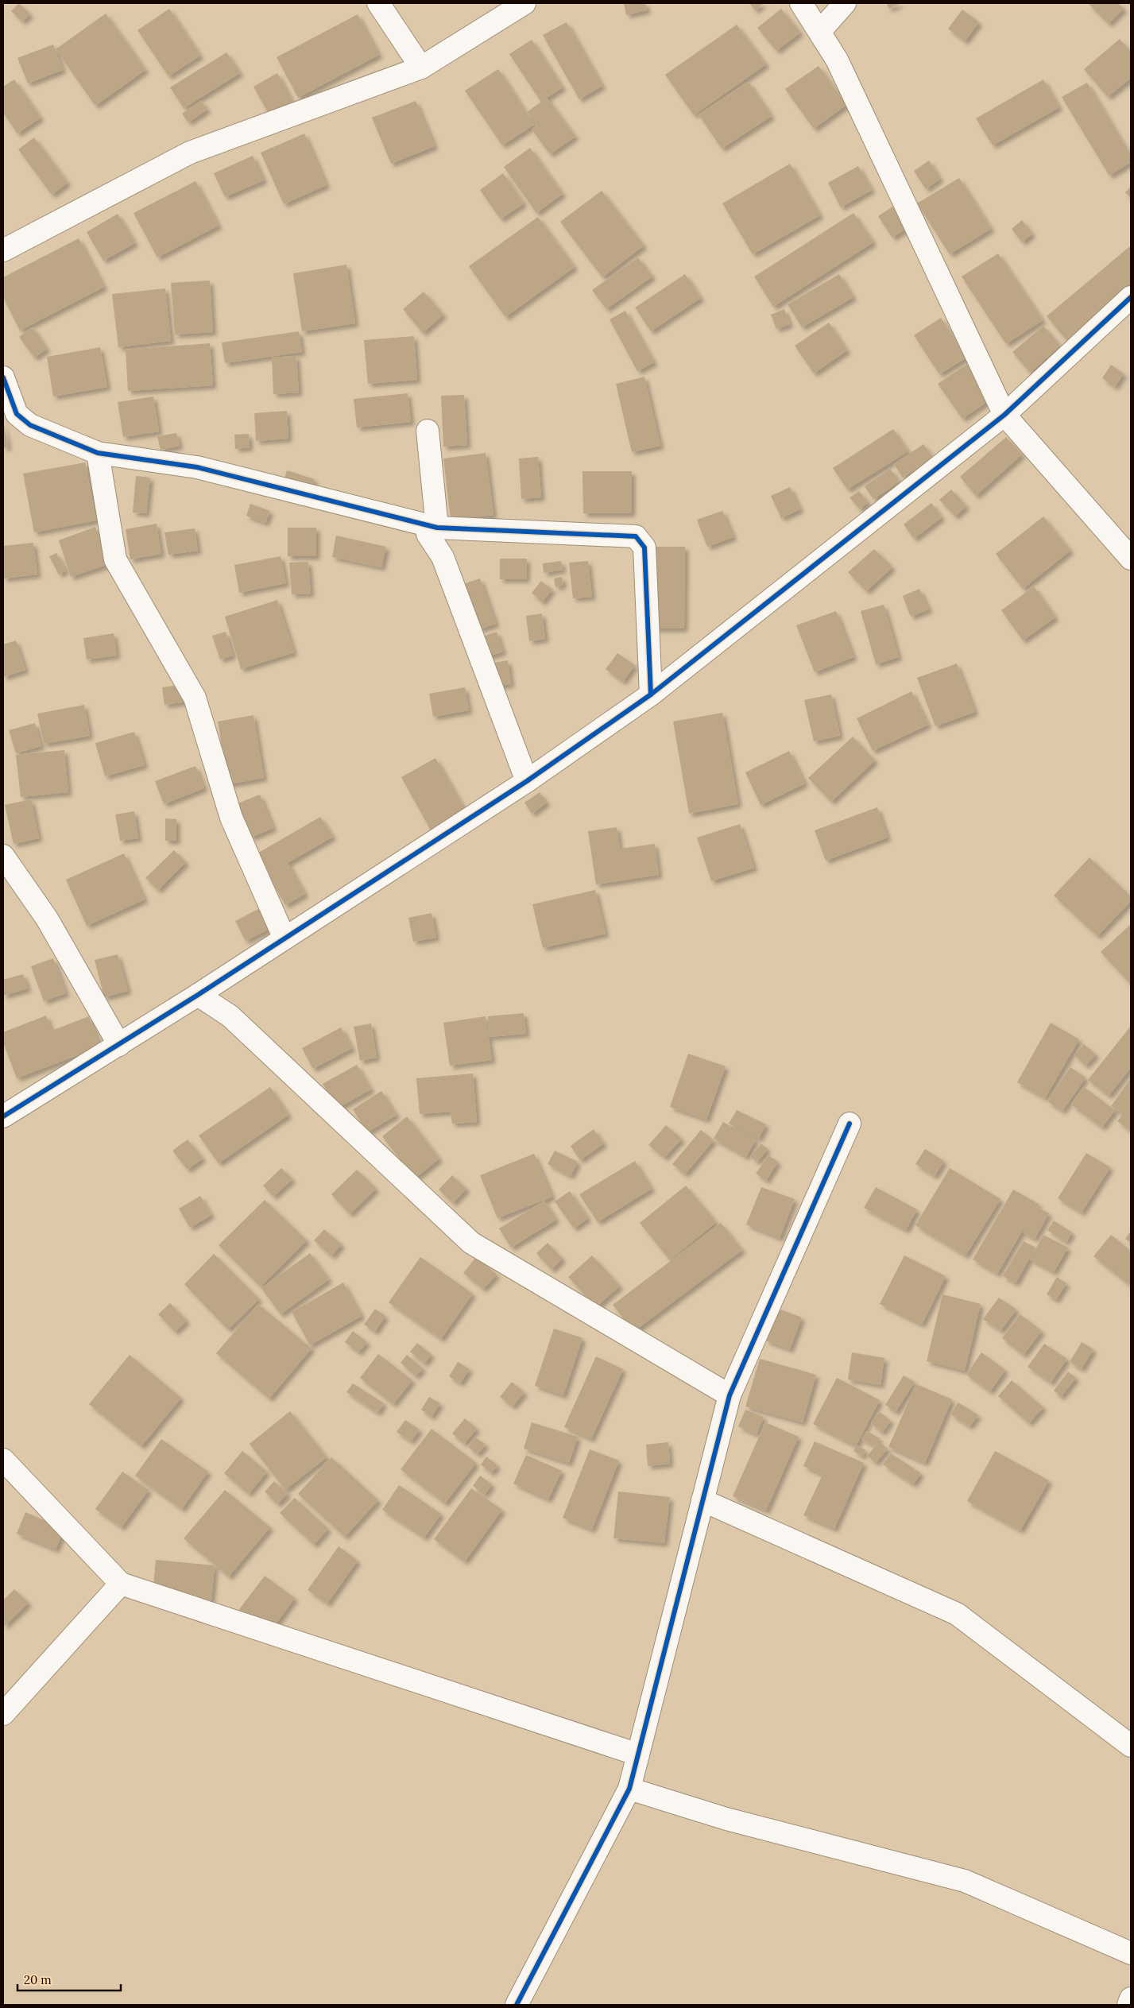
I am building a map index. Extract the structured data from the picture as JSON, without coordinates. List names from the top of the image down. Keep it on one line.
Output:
{"scale_bar":"20 m"}
